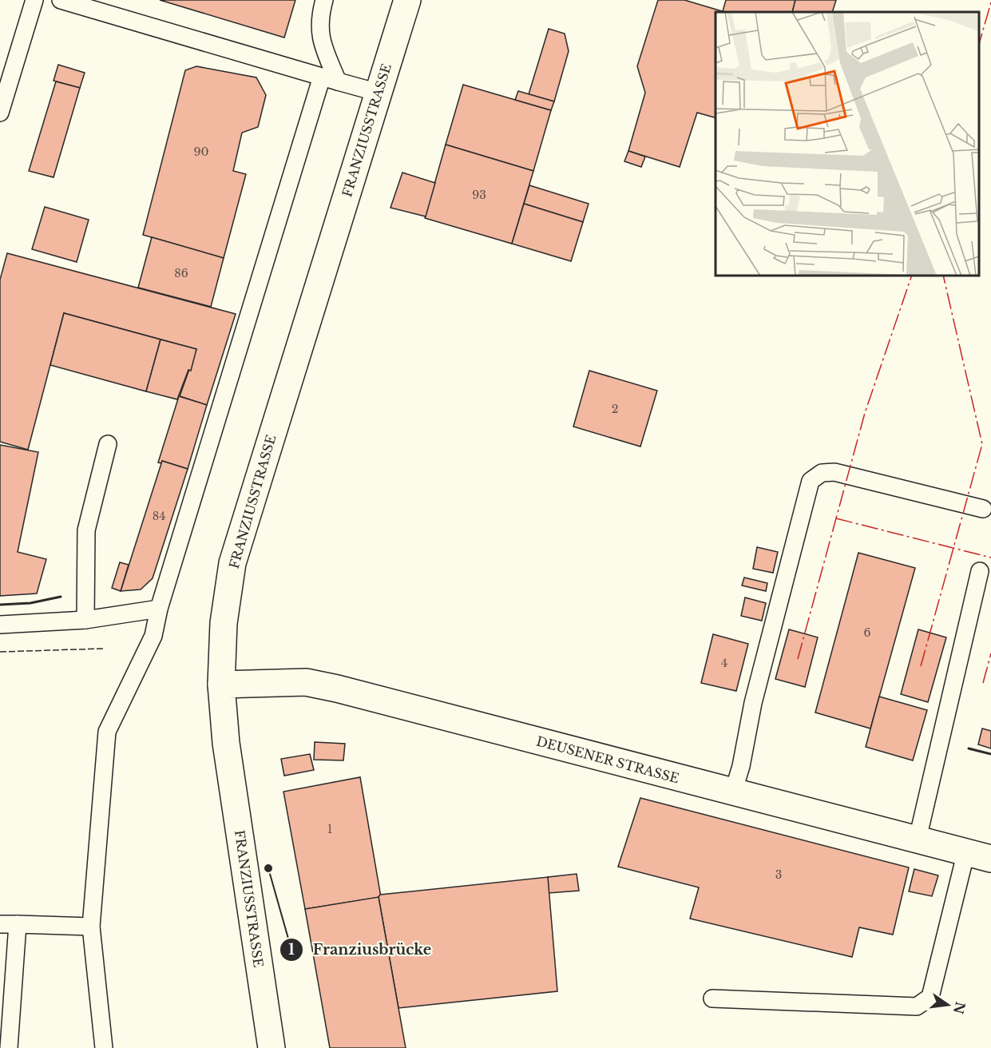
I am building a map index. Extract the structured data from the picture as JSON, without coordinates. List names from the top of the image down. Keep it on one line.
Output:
{"streets":{"main road":["FRANZIUSSTRASSE","DEUSENER STRASSE"]},"crossings":[["FRANZIUSSTRASSE","DEUSENER STRASSE"]],"places":["Franziusbrücke"],"house_numbers":["90","93","86","2","84","6","4","1","3"],"north":"right"}
